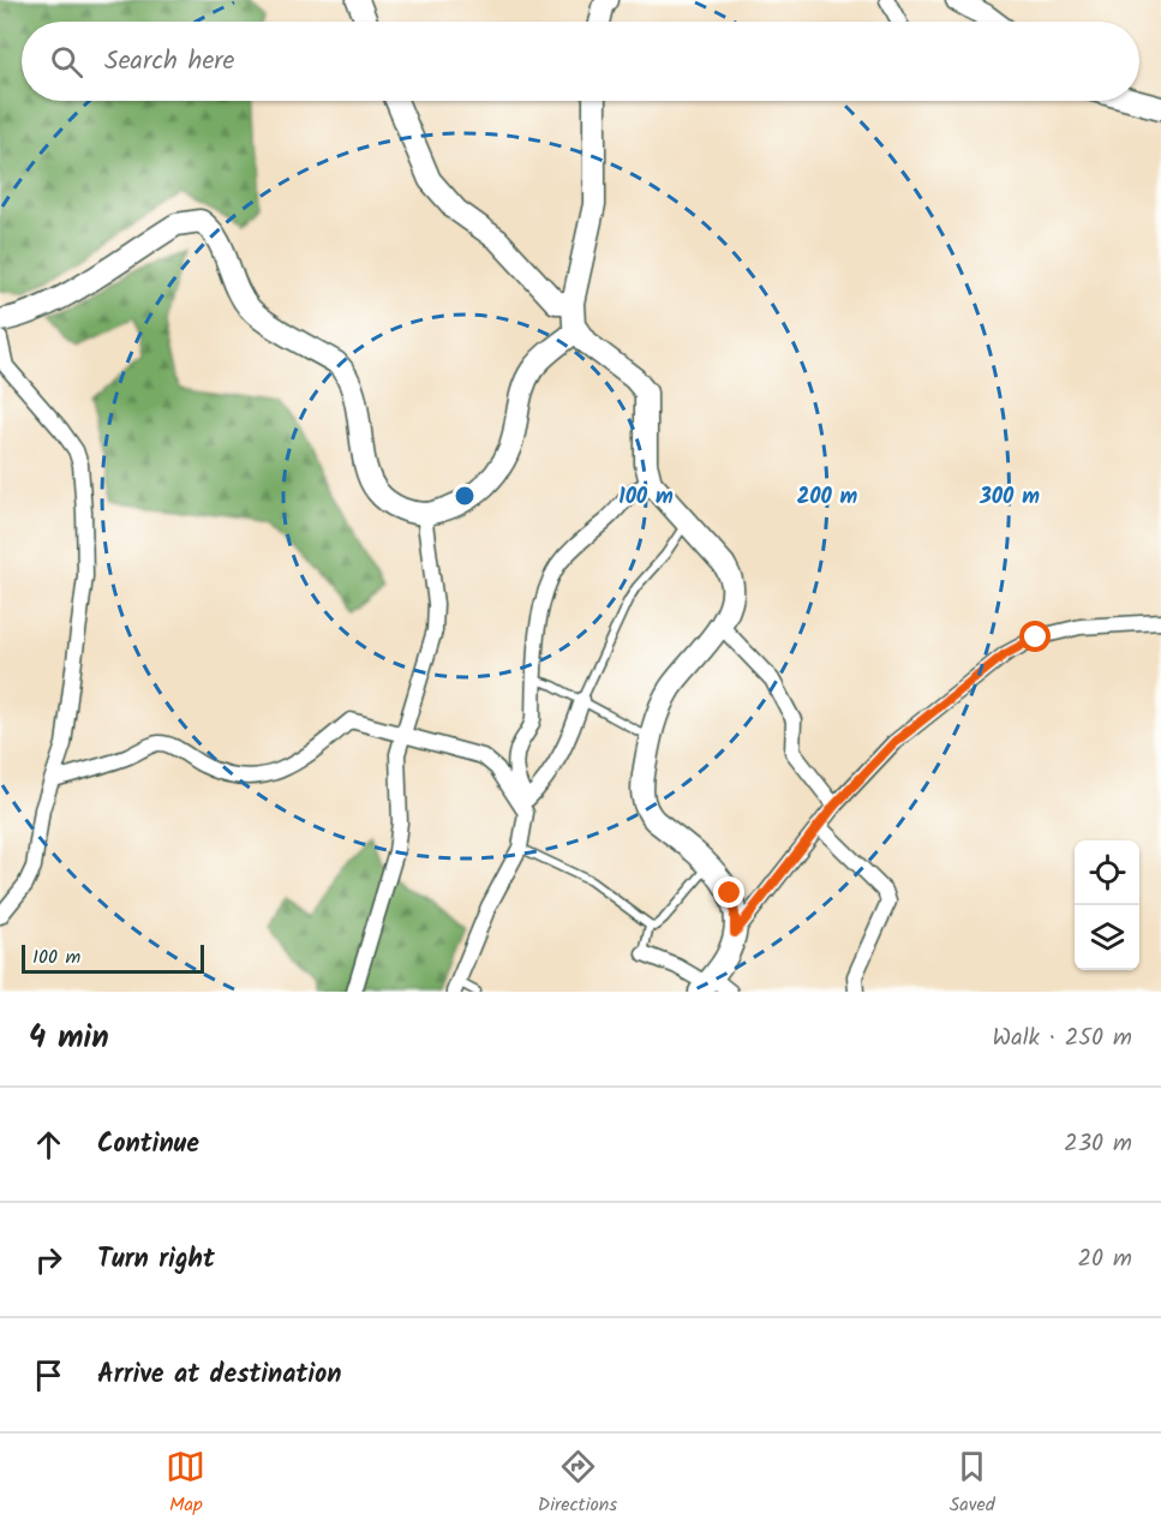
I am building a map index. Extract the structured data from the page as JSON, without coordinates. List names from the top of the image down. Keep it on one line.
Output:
{"scale_bar":"100 m","page":{"search":"Search here","scale":"100 m","heading":["4 min","Walk · 250 m"],"list":[["Continue","230 m"],["Turn right","20 m"],"Arrive at destination"],"nav":["Map","Directions","Saved"]},"rings":["100 m","200 m","300 m"]}
